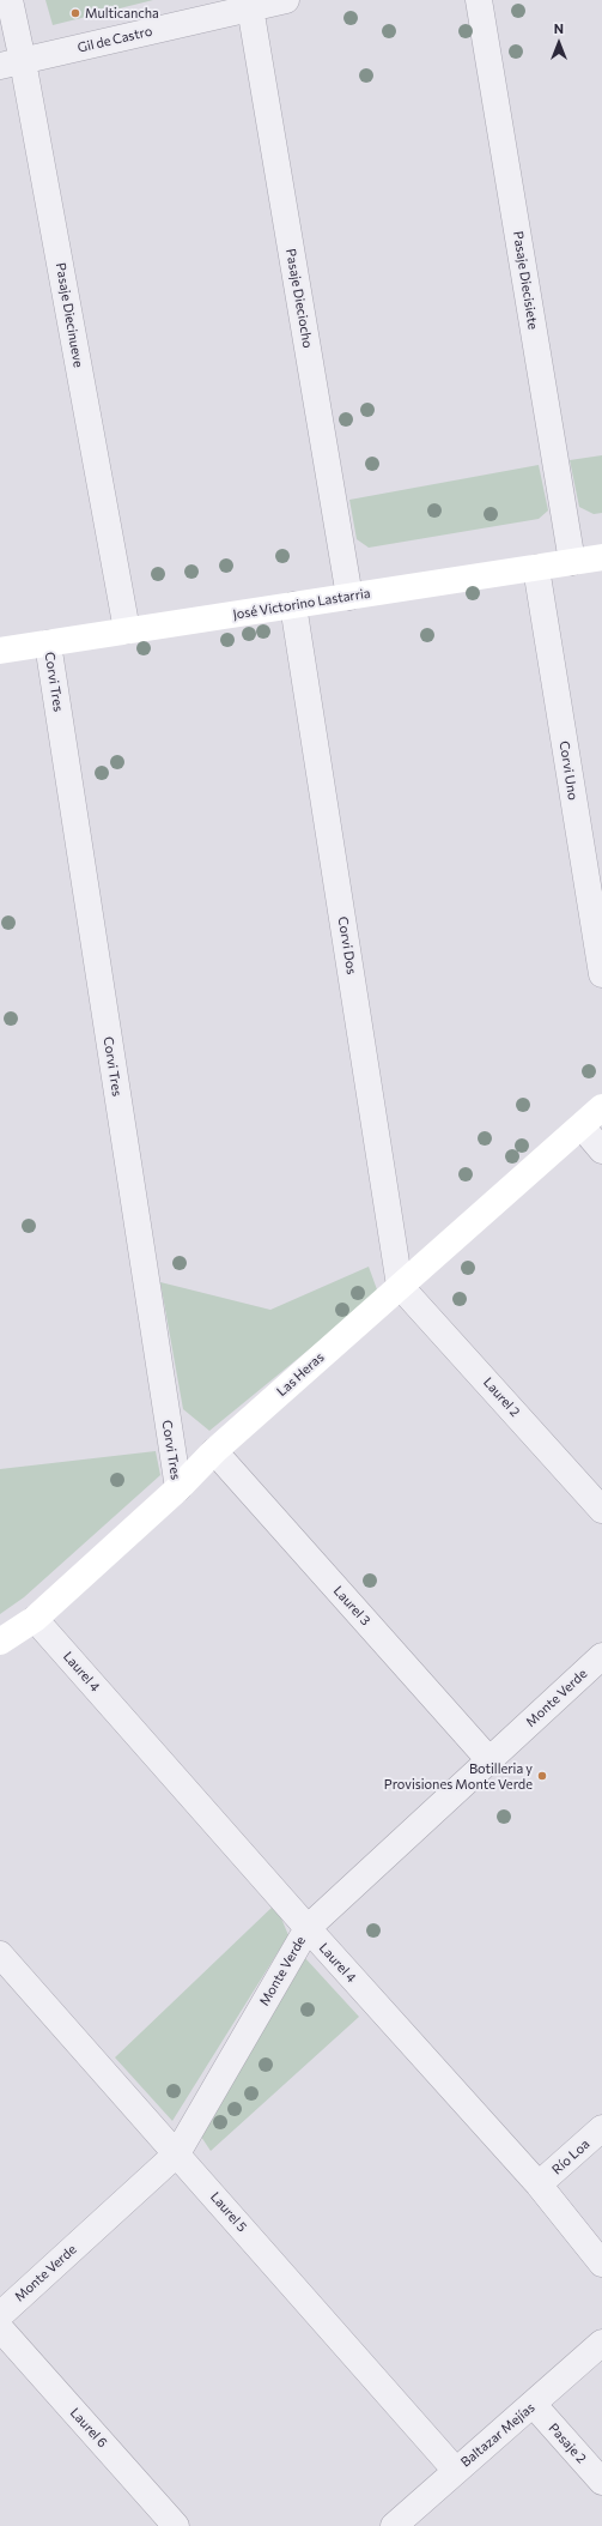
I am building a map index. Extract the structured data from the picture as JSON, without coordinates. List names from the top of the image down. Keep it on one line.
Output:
{"streets":{"street":["Gil de Castro","Pasaje Diecisiete","Pasaje Dieciocho","Pasaje Diecinueve","José Victorino Lastarria","Corvi Tres","Corvi Uno","Corvi Dos","Las Heras","Laurel 2","Laurel 3","Laurel 4","Monte Verde","Río Loa","Laurel 5","Laurel 6","Baltazar Mejías","Pasaje 2"]},"crossings":[["Gil de Castro","Pasaje Dieciocho"],["Gil de Castro","Pasaje Diecinueve"],["Pasaje Diecisiete","José Victorino Lastarria"],["Pasaje Dieciocho","José Victorino Lastarria"],["Pasaje Diecinueve","José Victorino Lastarria"],["José Victorino Lastarria","Corvi Tres"],["José Victorino Lastarria","Corvi Uno"],["José Victorino Lastarria","Corvi Dos"],["Corvi Tres","Las Heras"],["Corvi Dos","Las Heras"],["Corvi Dos","Laurel 2"],["Las Heras","Laurel 2"],["Las Heras","Laurel 3"],["Las Heras","Laurel 4"],["Laurel 3","Monte Verde"],["Laurel 4","Monte Verde"],["Laurel 4","Río Loa"],["Monte Verde","Laurel 5"],["Laurel 5","Baltazar Mejías"],["Baltazar Mejías","Pasaje 2"]],"places":["Multicancha","Botilleria y Provisiones Monte Verde"],"north":"top"}
